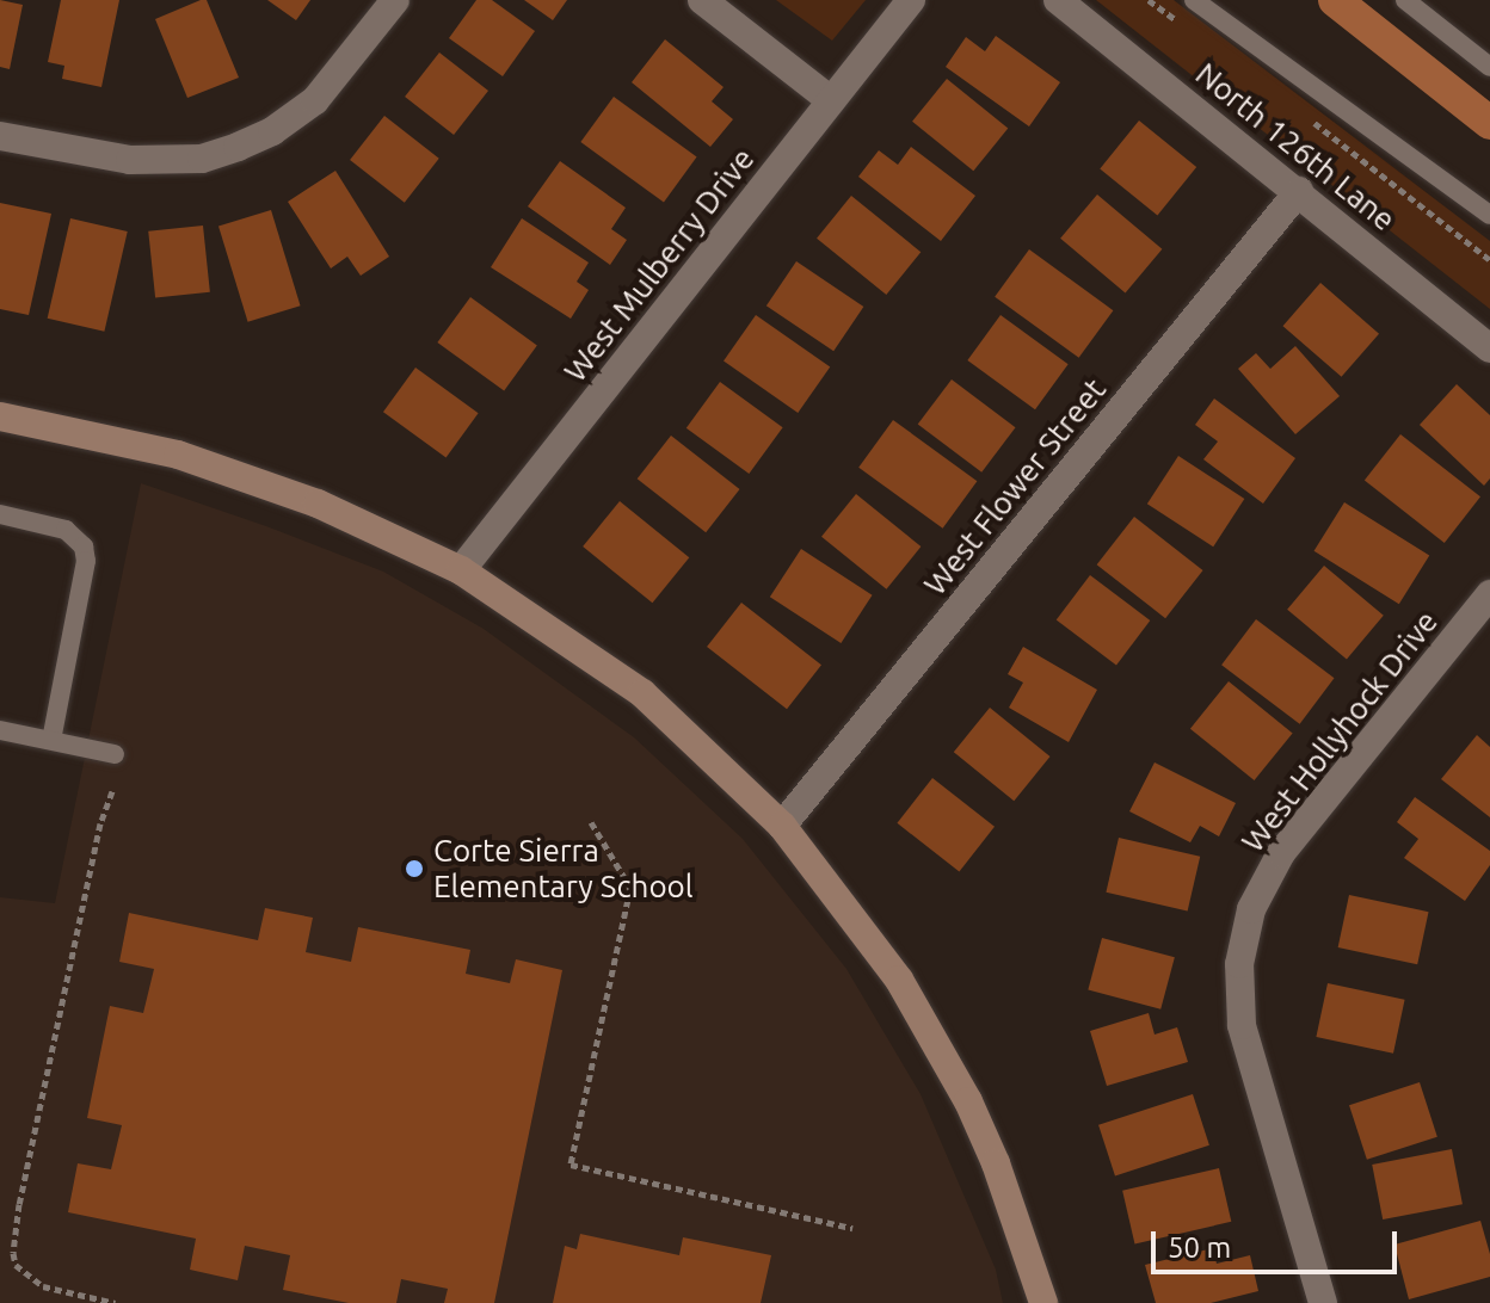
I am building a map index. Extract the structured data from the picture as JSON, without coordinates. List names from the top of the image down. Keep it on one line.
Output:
{"streets":{"street":["North 126th Lane","West Mulberry Drive","West Flower Street","West Hollyhock Drive"]},"crossings":[["North 126th Lane","West Flower Street"]],"places":["Corte Sierra Elementary School"],"scale_bar":"50 m"}
